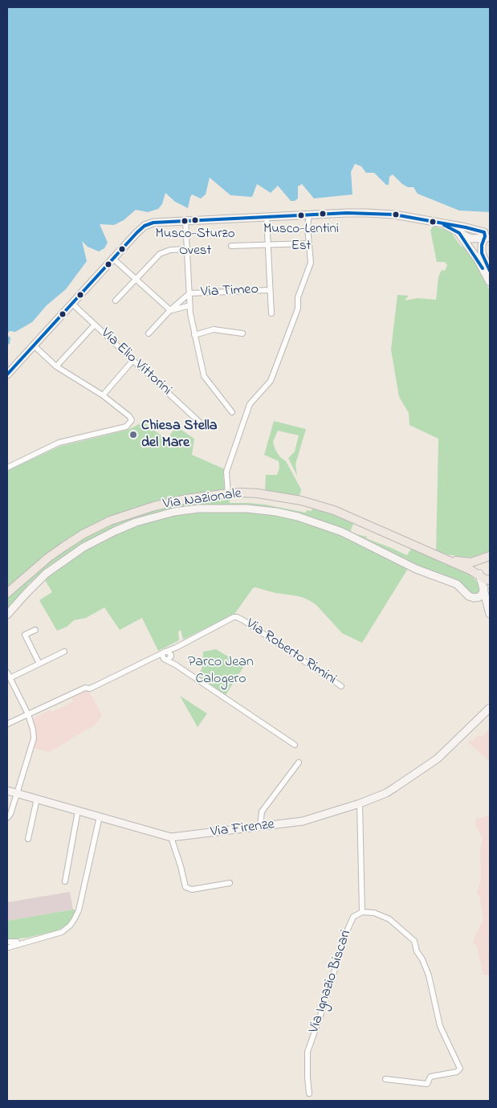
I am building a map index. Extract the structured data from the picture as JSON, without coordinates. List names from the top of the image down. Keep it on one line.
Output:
{"streets":{"main road":["Via Nazionale"],"street":["Via Timeo","Via Elio Vittorini","Via Roberto Rimini","Via Firenze","Via Ignazio Biscari"]},"parks":["Parco Jean Calogero"],"places":["Musco-Lentini Est","Musco-Sturzo Ovest","Chiesa Stella del Mare"]}
